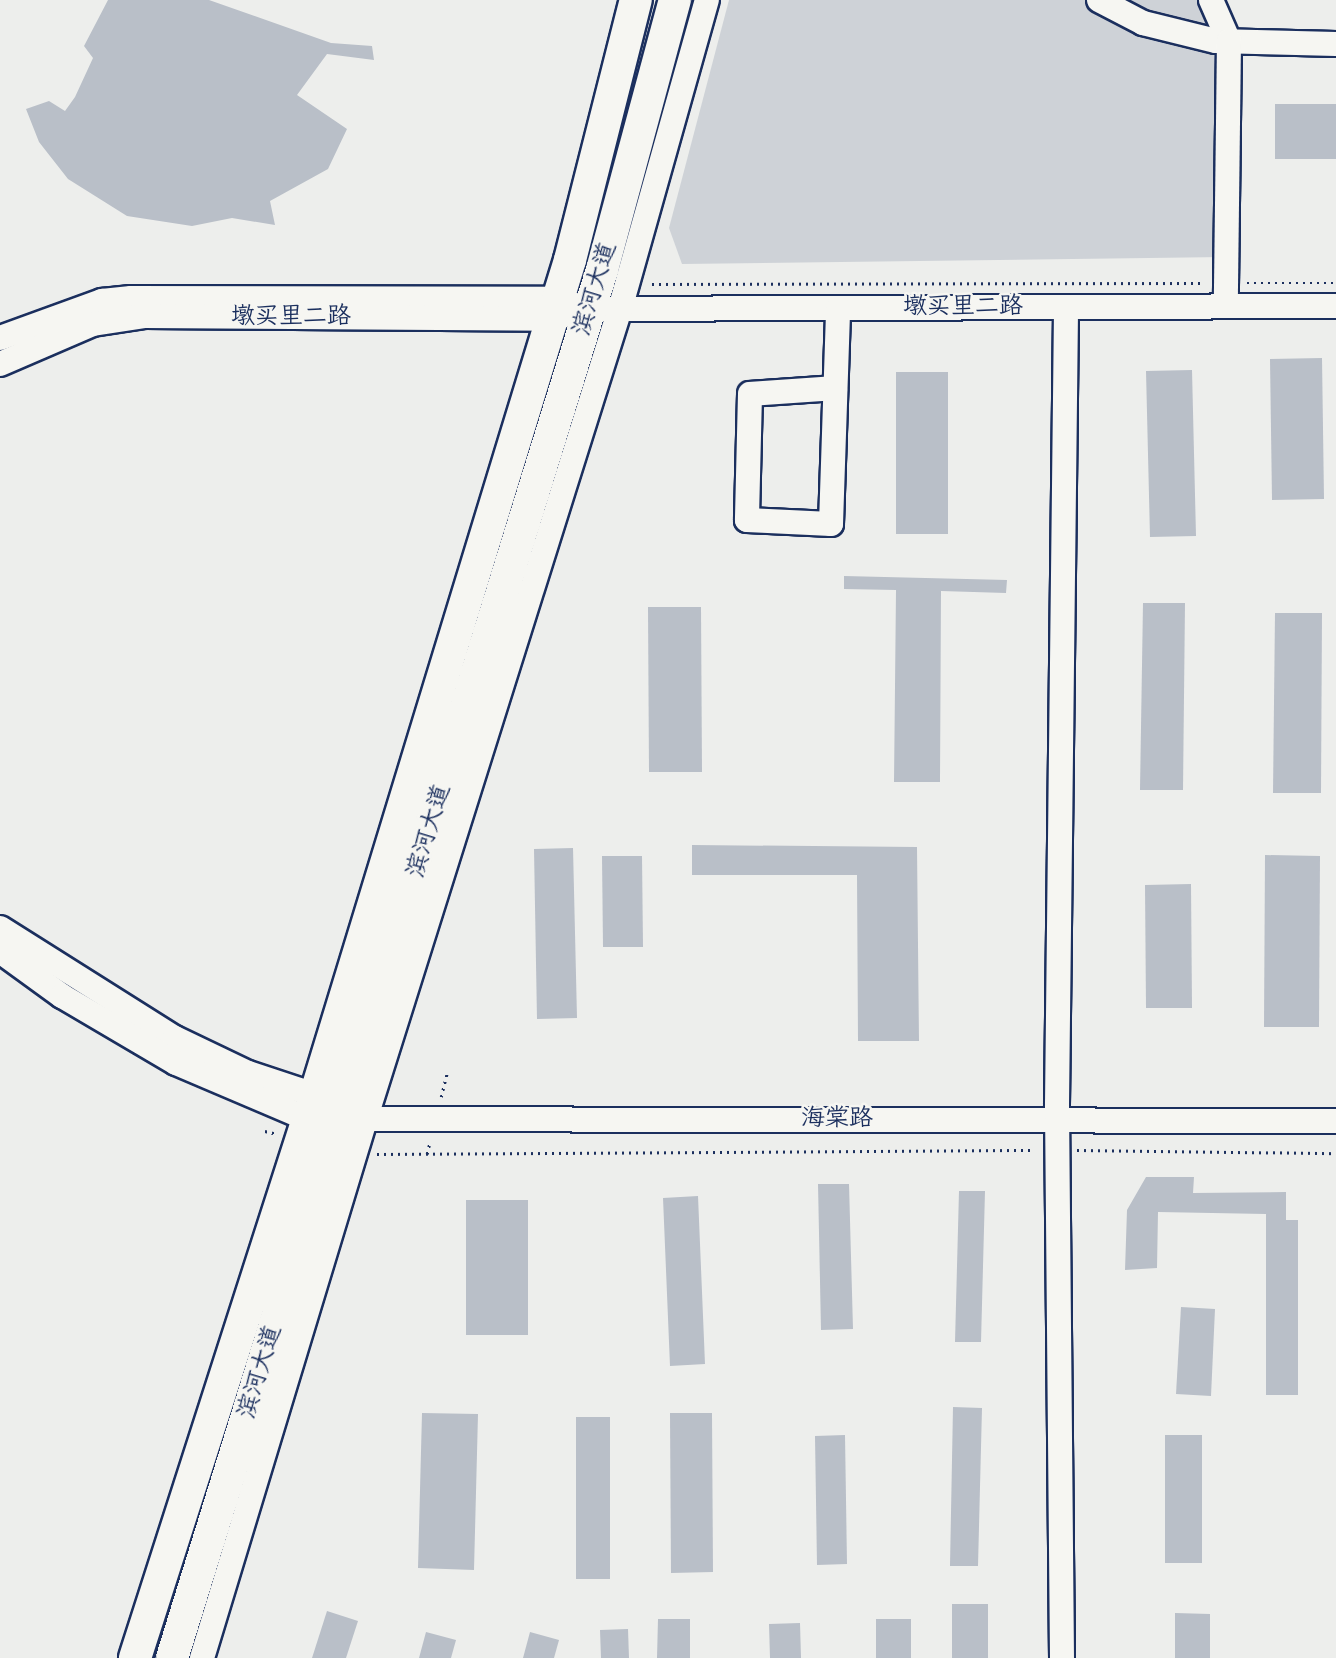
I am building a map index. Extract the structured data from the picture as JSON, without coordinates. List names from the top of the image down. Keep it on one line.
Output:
{"streets":{"main road":["滨河大道"],"street":["墩买里二路","海棠路"]},"crossings":[["滨河大道","墩买里二路"],["滨河大道","海棠路"]]}
